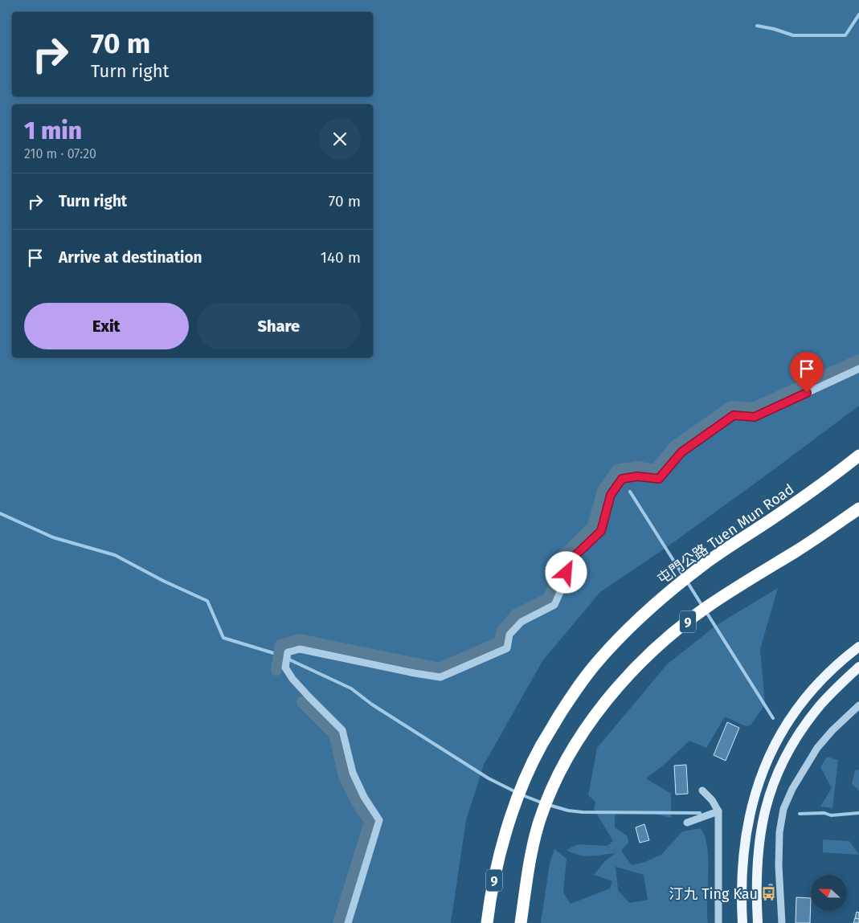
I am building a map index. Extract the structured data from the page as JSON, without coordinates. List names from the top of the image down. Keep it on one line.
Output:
{"streets":{"highway":["屯門公路 Tuen Mun Road","9"]},"places":{"bus stop":["汀九 Ting Kau"]},"north":"left","page":{"turn":["70 m","Turn right"],"heading":["1 min","210 m · 07:20"],"list":[{"name":"Turn right","value":"70 m"},{"name":"Arrive at destination","value":"140 m"}],"buttons":["Exit","Share"]}}
